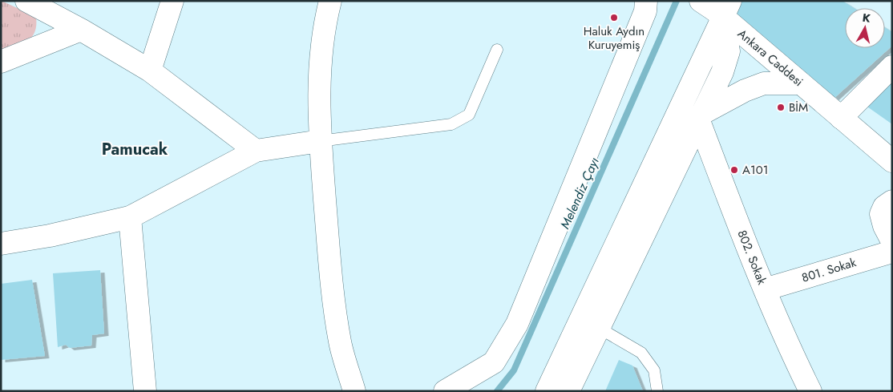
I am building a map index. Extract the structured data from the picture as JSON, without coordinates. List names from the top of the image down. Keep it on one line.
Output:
{"streets":{"street":["Ankara Caddesi","802. Sokak","801. Sokak"]},"crossings":[["802. Sokak","801. Sokak"]],"districts":["Pamucak"],"water":["Melendiz Çayı"],"places":["Haluk Aydın Kuruyemiş","BİM","A101"],"north":"top"}
